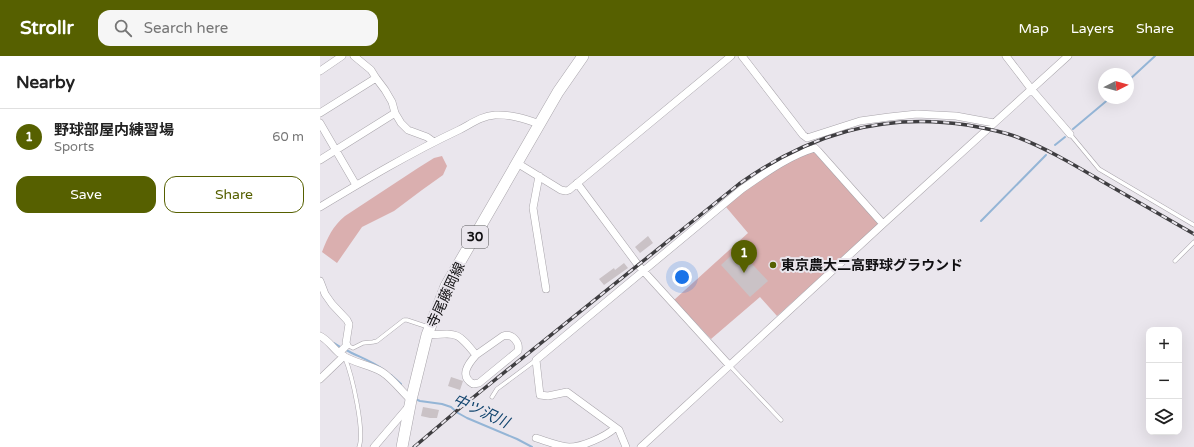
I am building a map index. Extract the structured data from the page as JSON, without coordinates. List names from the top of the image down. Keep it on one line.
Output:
{"streets":{"main road":["30","寺尾藤岡線"]},"water":["中ツ沢川"],"places":["東京農大二高野球グラウンド"],"north":"right","page":{"header":"Strollr","search":"Search here","nav":["Map","Layers","Share"],"heading":"Nearby","list":[{"mark":"1","name":"野球部屋内練習場","note":"Sports","value":"60 m"}],"buttons":["Save","Share"],"pins":"1","map_buttons":["+","−"]}}
